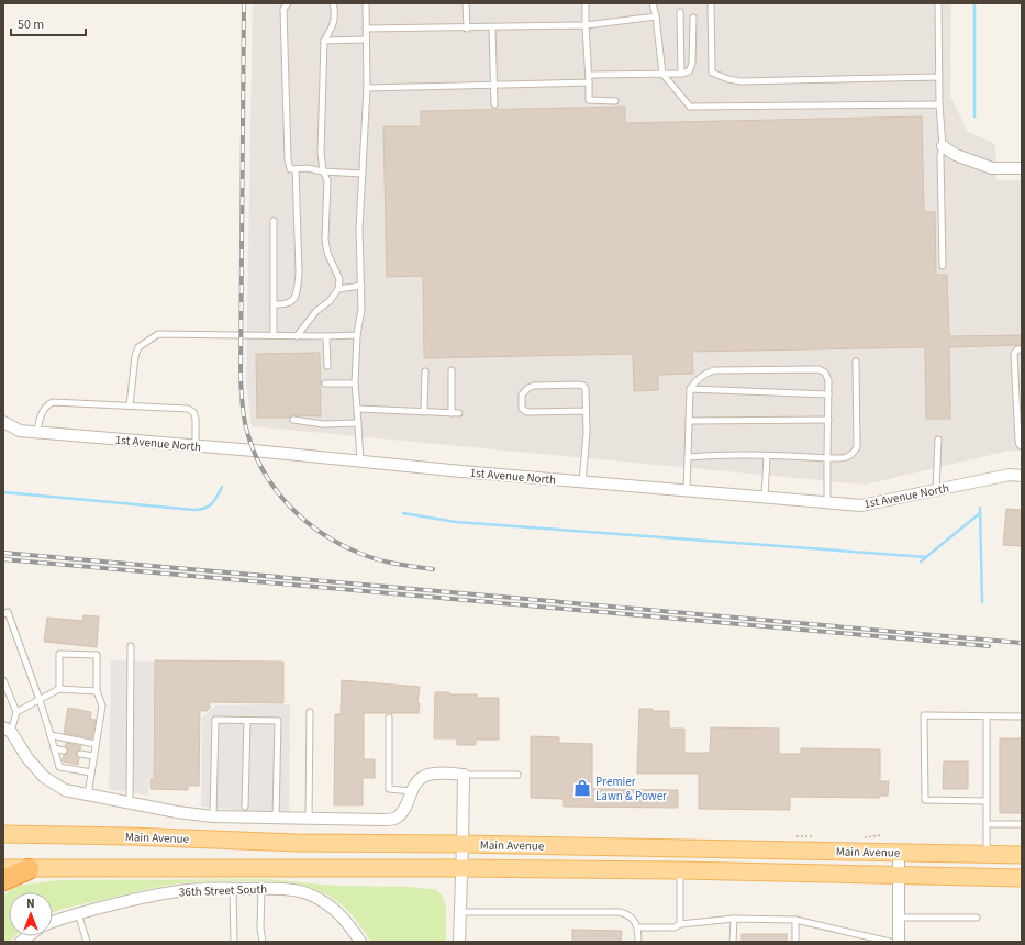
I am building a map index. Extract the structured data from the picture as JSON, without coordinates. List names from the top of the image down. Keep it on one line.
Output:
{"streets":{"main road":["Main Avenue"],"street":["1st Avenue North","36th Street South"]},"places":{"shop":["Premier Lawn & Power"]},"scale_bar":"50 m","north":"top"}
